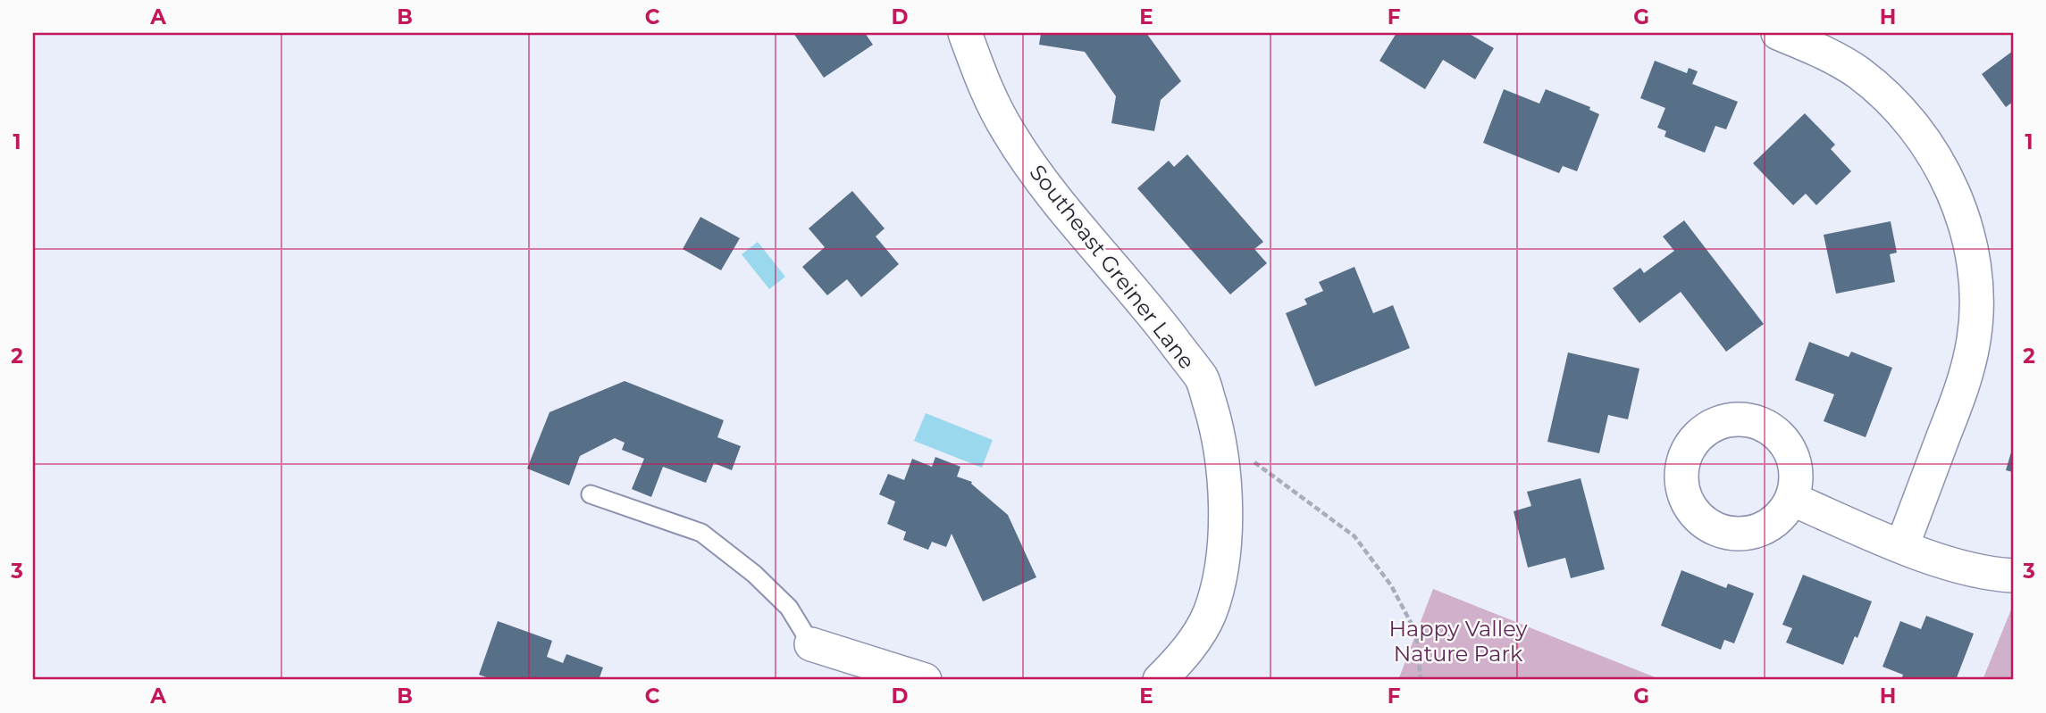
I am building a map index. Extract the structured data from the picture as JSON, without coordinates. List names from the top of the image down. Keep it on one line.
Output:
{"streets":{"street":["Southeast Greiner Lane"]},"parks":["Happy Valley Nature Park"],"grid":{"columns":["A","B","C","D","E","F","G","H"],"rows":["1","2","3"]}}
